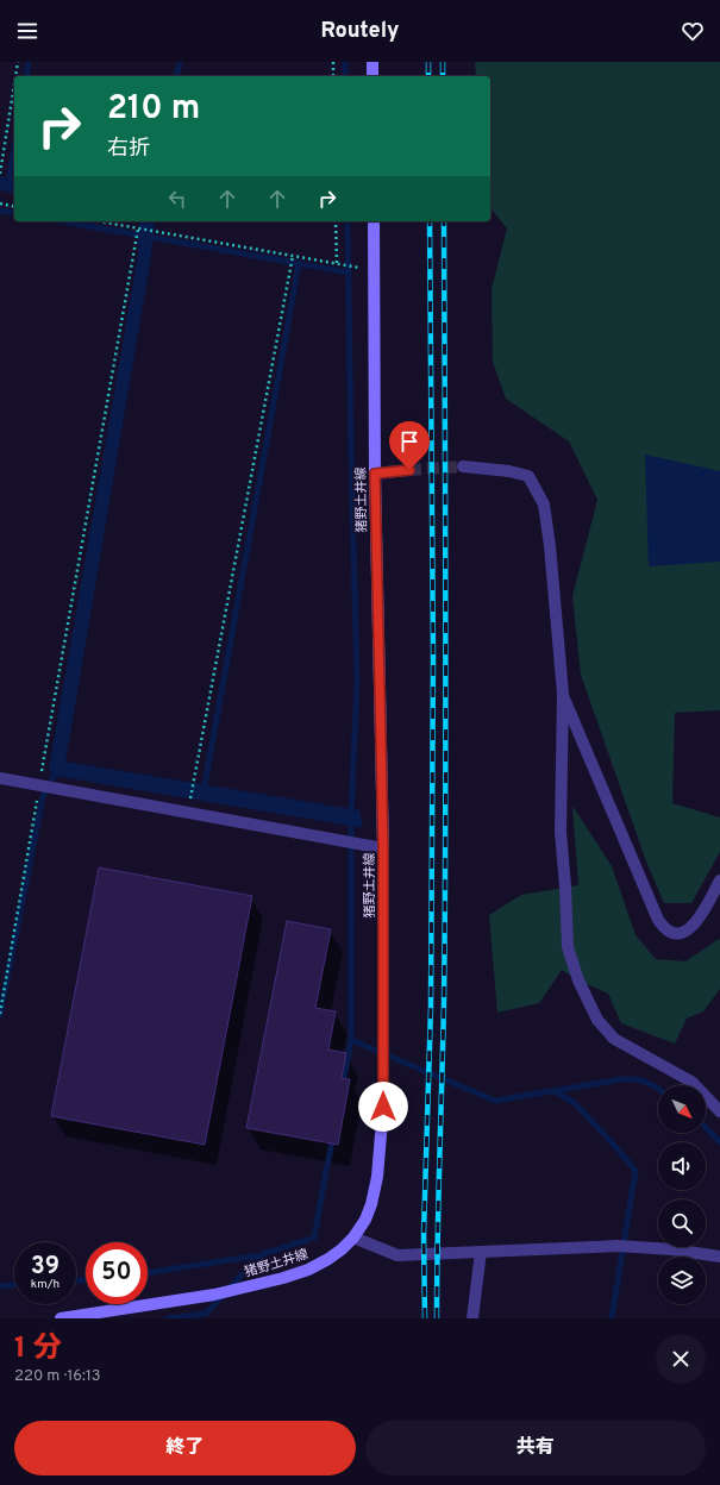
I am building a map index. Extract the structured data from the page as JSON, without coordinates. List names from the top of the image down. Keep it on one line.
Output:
{"streets":{"main road":["猪野土井線"]},"north":"bottom right","page":{"header":"Routely","turn":["210 m","右折"],"speed":"39 km/h","limit":"50","heading":["1 分","220 m · 16:13"],"buttons":["終了","共有"]}}
